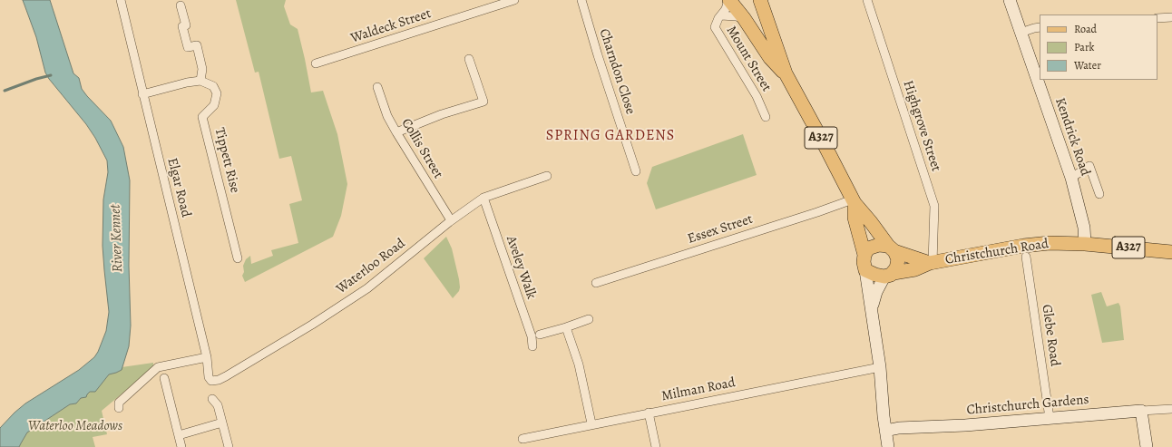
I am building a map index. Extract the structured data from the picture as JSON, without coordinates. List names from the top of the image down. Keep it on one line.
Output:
{"streets":{"main road":["A327","Christchurch Road"],"street":["Waldeck Street","Mount Street","Charndon Close","Highgrove Street","Kendrick Road","Collis Street","Tippett Rise","Elgar Road","Essex Street","Waterloo Road","Aveley Walk","Glebe Road","Milman Road","Christchurch Gardens"]},"crossings":[["Mount Street","A327"],["Highgrove Street","Christchurch Road"],["Kendrick Road","Christchurch Road"],["A327","Essex Street"],["A327","Christchurch Road"],["Collis Street","Waterloo Road"],["Elgar Road","Waterloo Road"],["Waterloo Road","Aveley Walk"],["Glebe Road","Christchurch Gardens"]],"districts":["SPRING GARDENS"],"water":["River Kennet"],"parks":["Waterloo Meadows"],"legend":["Road","Park","Water"]}
